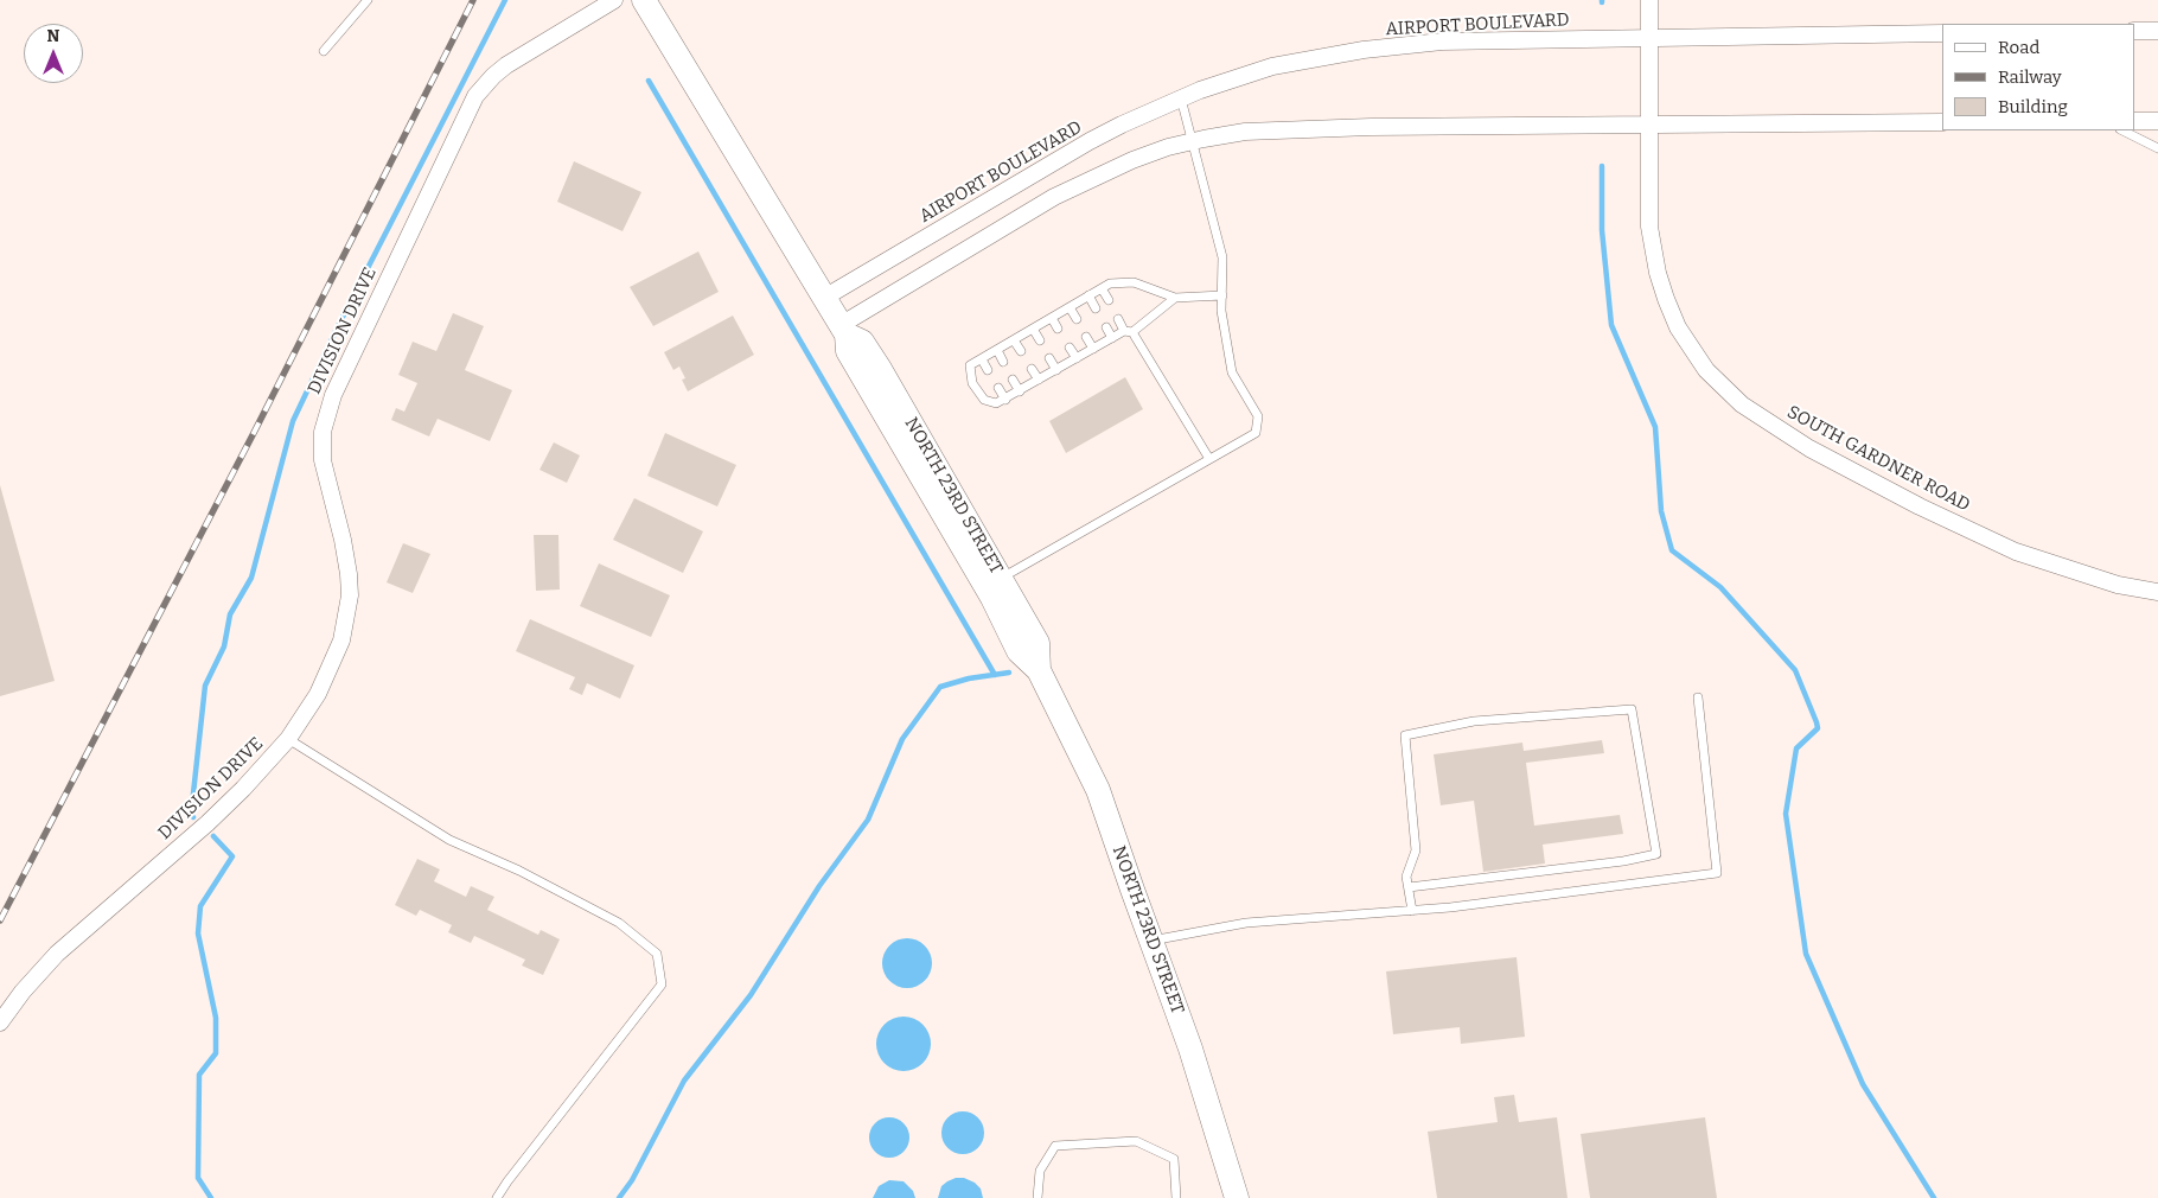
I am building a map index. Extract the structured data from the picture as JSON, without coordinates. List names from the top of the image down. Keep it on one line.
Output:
{"streets":{"main road":["NORTH 23RD STREET"],"street":["AIRPORT BOULEVARD","DIVISION DRIVE","SOUTH GARDNER ROAD"]},"crossings":[["AIRPORT BOULEVARD","SOUTH GARDNER ROAD"],["AIRPORT BOULEVARD","NORTH 23RD STREET"]],"legend":["Road","Railway","Building"],"north":"top"}
